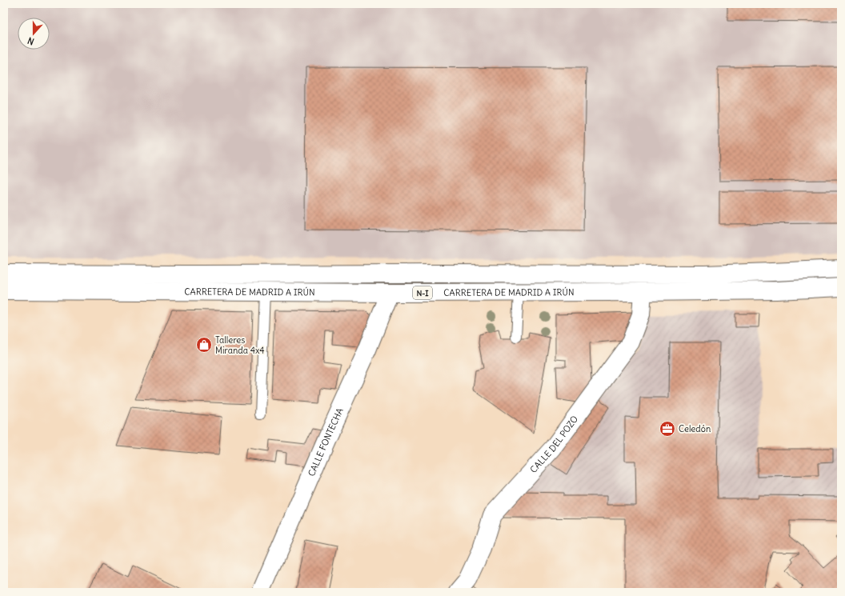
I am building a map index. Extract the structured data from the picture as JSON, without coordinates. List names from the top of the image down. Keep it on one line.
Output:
{"streets":{"main road":["CARRETERA DE MADRID A IRÚN","N-I","CALLE FONTECHA","CALLE DEL POZO"]},"crossings":[["CARRETERA DE MADRID A IRÚN","CALLE FONTECHA"],["CARRETERA DE MADRID A IRÚN","CALLE DEL POZO"]],"places":{"shop":["Talleres Miranda 4x4"],"office":["Celedón"]},"north":"bottom"}
